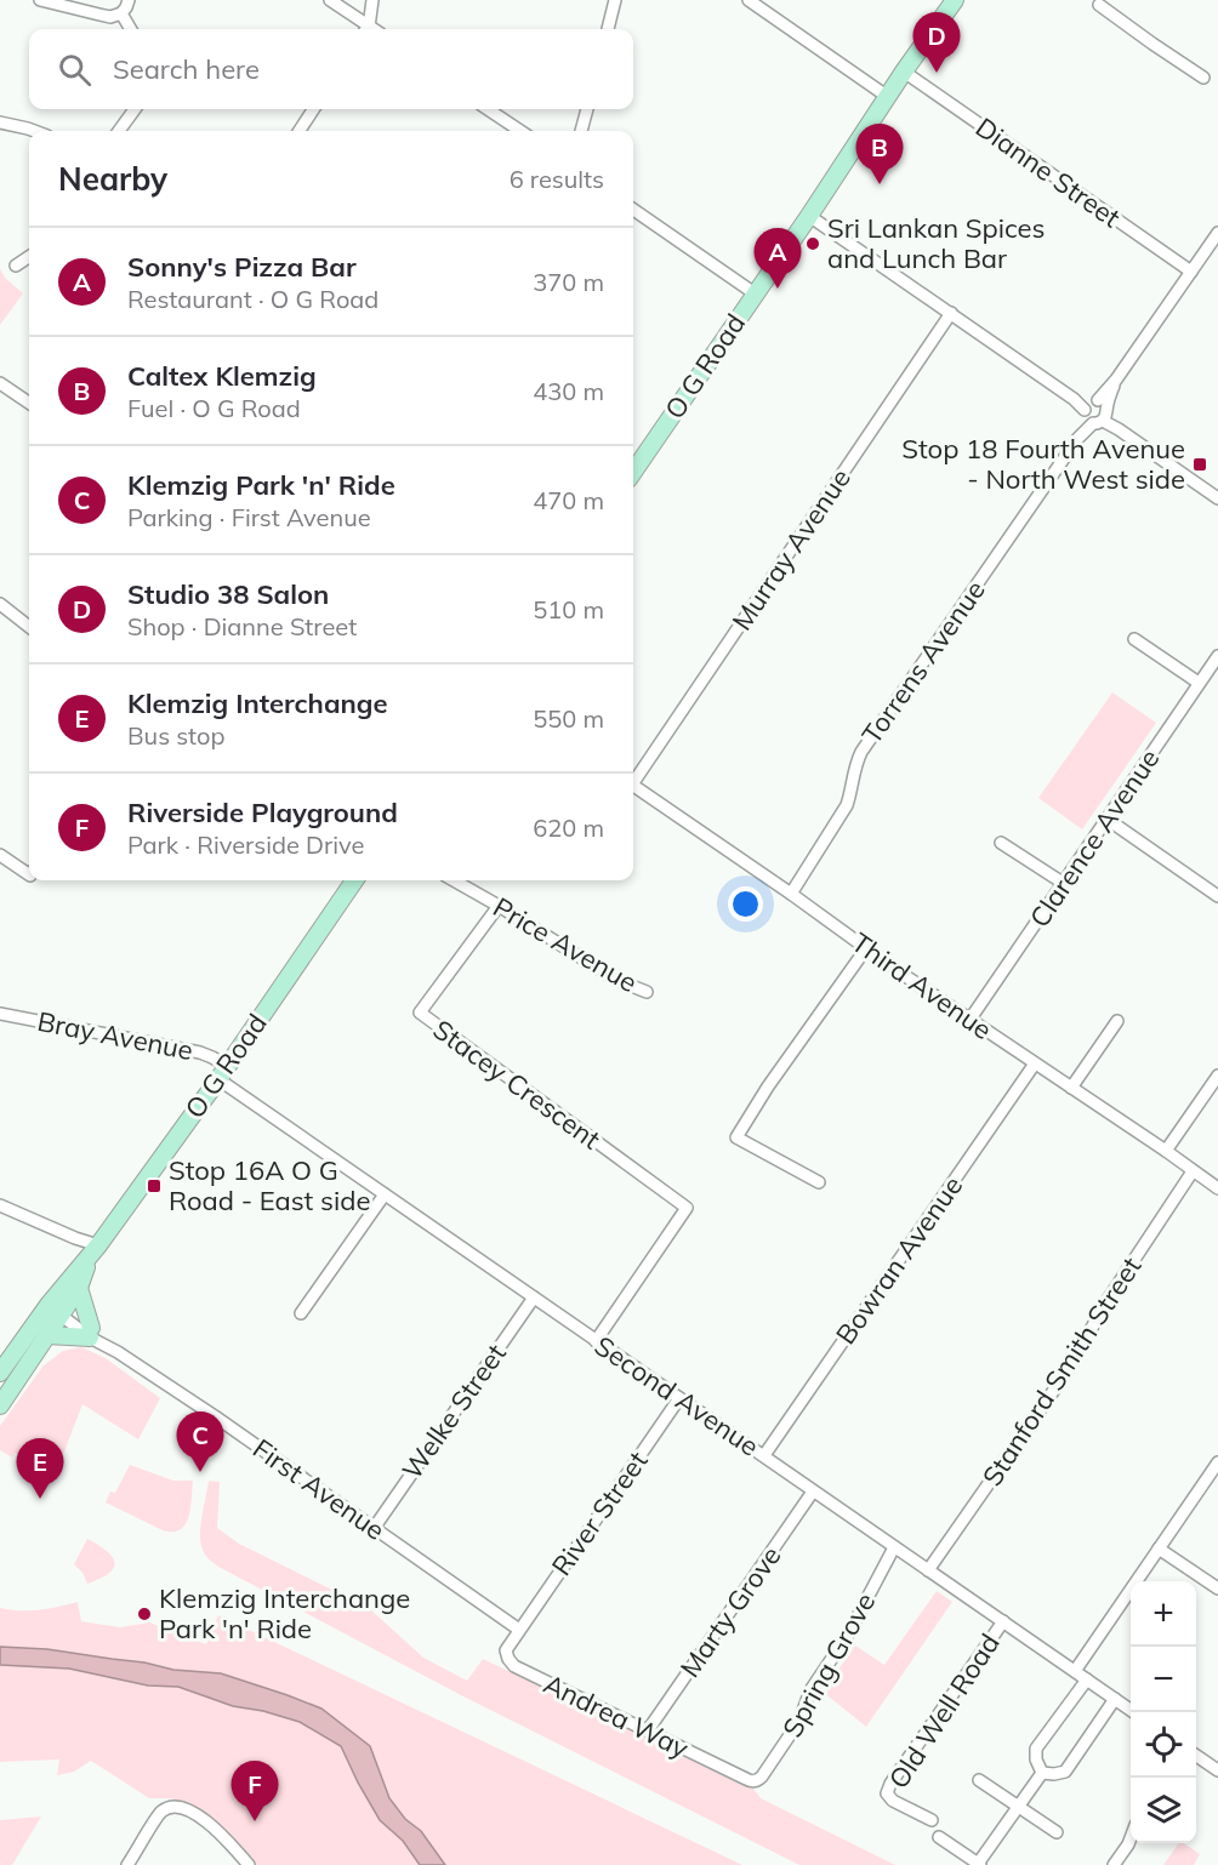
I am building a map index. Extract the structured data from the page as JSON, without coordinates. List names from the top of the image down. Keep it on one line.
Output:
{"streets":{"main road":["O G Road"],"street":["Dianne Street","Murray Avenue","Torrens Avenue","Clarence Avenue","Price Avenue","Third Avenue","Bray Avenue","Stacey Crescent","Bowran Avenue","Stanford Smith Street","Second Avenue","Welke Street","First Avenue","River Street","Marty Grove","Spring Grove","Old Well Road","Andrea Way"]},"crossings":[["Dianne Street","O G Road"],["Dianne Street","Torrens Avenue"],["O G Road","Bray Avenue"],["O G Road","Second Avenue"],["O G Road","First Avenue"],["Torrens Avenue","Third Avenue"],["Clarence Avenue","Third Avenue"],["Price Avenue","Stacey Crescent"],["Third Avenue","Bowran Avenue"],["Third Avenue","Stanford Smith Street"],["Bray Avenue","Second Avenue"],["Stacey Crescent","Second Avenue"],["Bowran Avenue","Second Avenue"],["Stanford Smith Street","Second Avenue"],["Second Avenue","Welke Street"],["Second Avenue","River Street"],["Second Avenue","Marty Grove"],["Second Avenue","Spring Grove"],["Second Avenue","Old Well Road"],["Welke Street","First Avenue"],["First Avenue","River Street"],["First Avenue","Andrea Way"],["River Street","Andrea Way"],["Marty Grove","Andrea Way"],["Spring Grove","Andrea Way"]],"places":{"other":["Sri Lankan Spices and Lunch Bar","Klemzig Interchange Park 'n' Ride"],"transit":["Stop 18 Fourth Avenue - North West side","Stop 16A O G Road - East side"]},"page":{"pins":["D","B","A","C","E","F"],"search":"Search here","heading":["Nearby","6 results"],"list":[{"mark":"A","name":"Sonny's Pizza Bar","note":"Restaurant · O G Road","value":"370 m"},{"mark":"B","name":"Caltex Klemzig","note":"Fuel · O G Road","value":"430 m"},{"mark":"C","name":"Klemzig Park 'n' Ride","note":"Parking · First Avenue","value":"470 m"},{"mark":"D","name":"Studio 38 Salon","note":"Shop · Dianne Street","value":"510 m"},{"mark":"E","name":"Klemzig Interchange","note":"Bus stop","value":"550 m"},{"mark":"F","name":"Riverside Playground","note":"Park · Riverside Drive","value":"620 m"}],"map_buttons":["+","−"]}}
